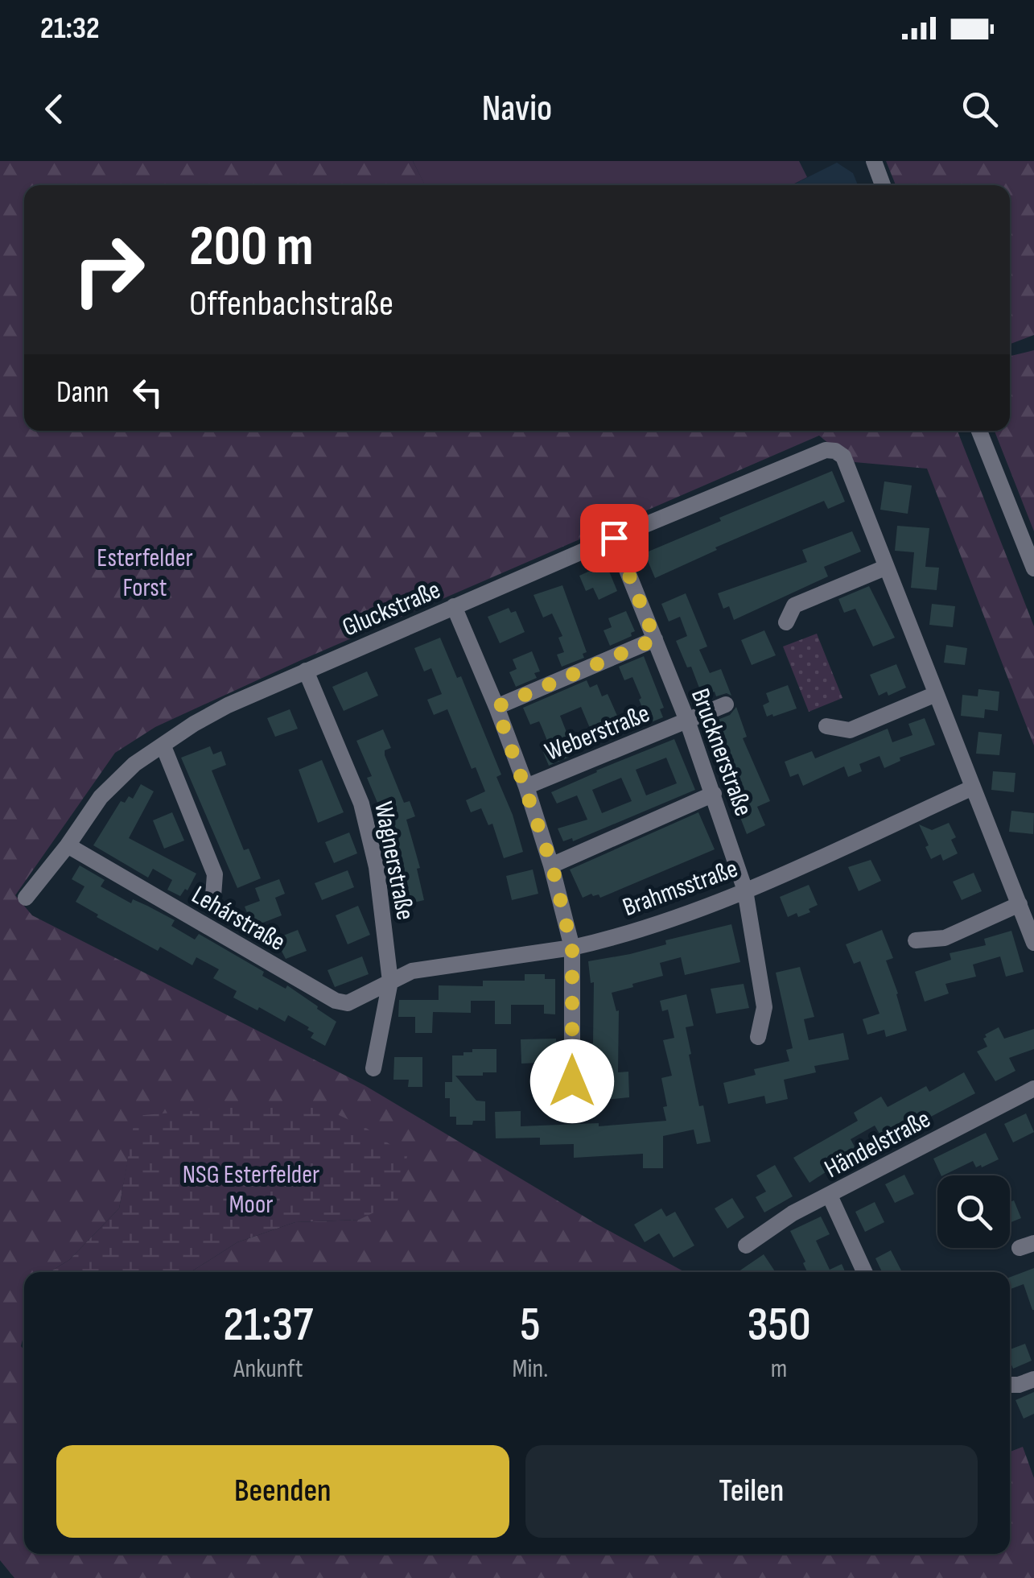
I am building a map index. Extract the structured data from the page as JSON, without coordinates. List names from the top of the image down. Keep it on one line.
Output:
{"streets":{"street":["Gluckstraße","Weberstraße","Brucknerstraße","Wagnerstraße","Brahmsstraße","Lehárstraße","Händelstraße"]},"crossings":[["Gluckstraße","Brucknerstraße"],["Gluckstraße","Wagnerstraße"],["Gluckstraße","Lehárstraße"],["Weberstraße","Brucknerstraße"],["Brucknerstraße","Brahmsstraße"],["Wagnerstraße","Brahmsstraße"],["Wagnerstraße","Lehárstraße"],["Brahmsstraße","Lehárstraße"]],"parks":["Esterfelder Forst","NSG Esterfelder Moor"],"page":{"status":"21:32","header":"Navio","turn":["200 m","Offenbachstraße"],"then":"Dann","eta":["21:37","Ankunft","5","Min.","350","m"],"buttons":["Beenden","Teilen"]}}
